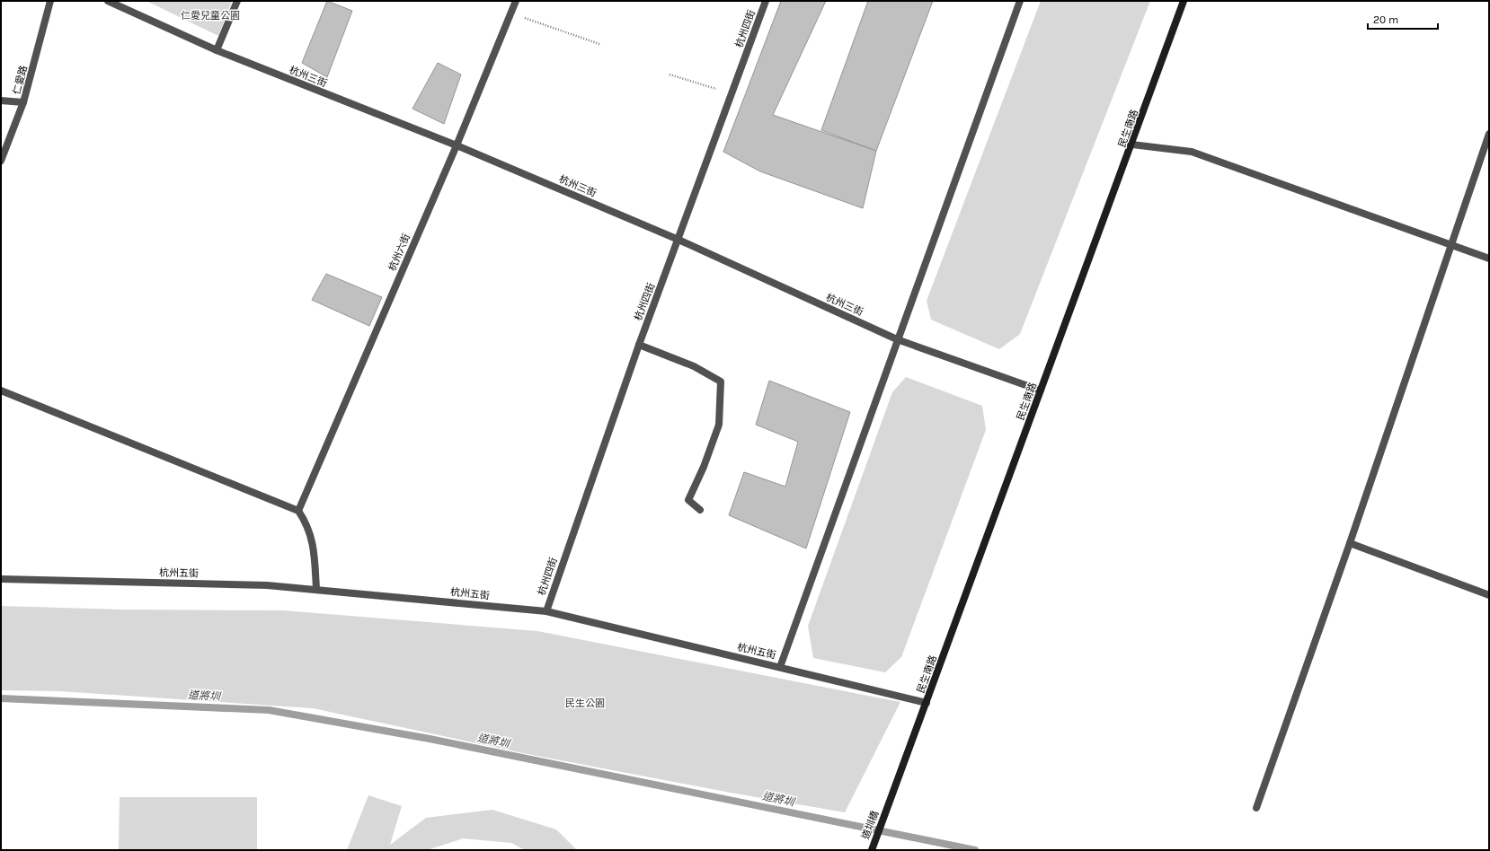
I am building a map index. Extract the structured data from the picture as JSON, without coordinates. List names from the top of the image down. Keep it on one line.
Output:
{"streets":{"main road":["民生南路","道圳橋"],"street":["杭州四街","杭州三街","仁愛路","杭州六街","杭州五街"]},"crossings":[["杭州四街","杭州三街"],["杭州四街","杭州五街"],["杭州三街","民生南路"],["杭州三街","杭州六街"],["民生南路","杭州五街"],["民生南路","道圳橋"]],"water":["道將圳"],"parks":["仁愛兒童公園","民生公園"],"scale_bar":"20 m"}
